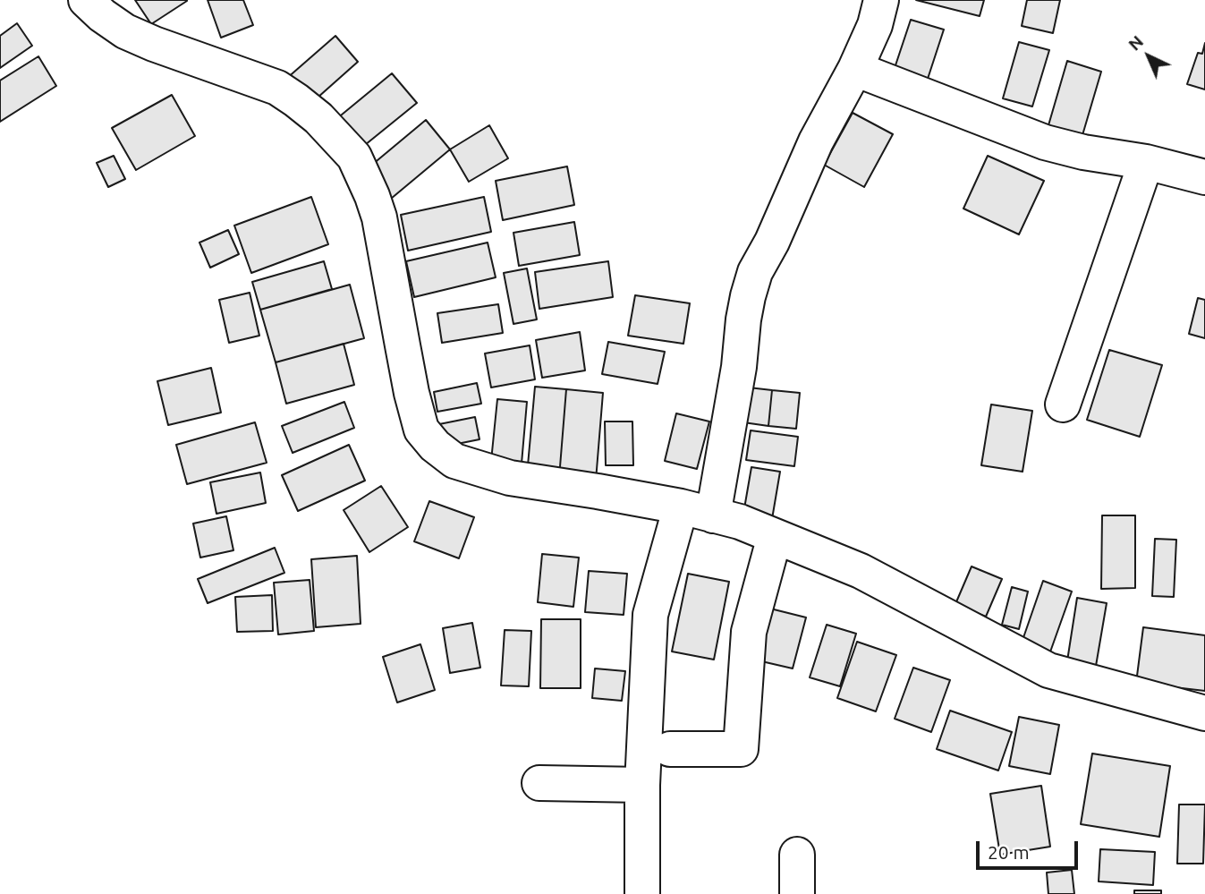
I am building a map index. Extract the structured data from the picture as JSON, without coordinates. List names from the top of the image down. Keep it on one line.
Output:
{"scale_bar":"20 m","north":"top left"}
